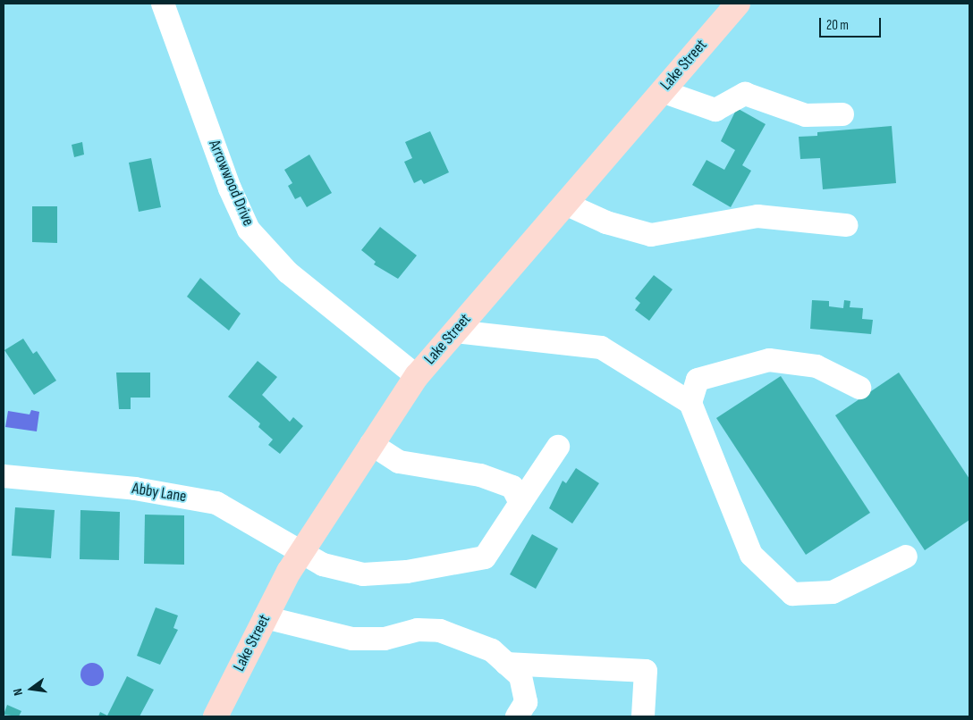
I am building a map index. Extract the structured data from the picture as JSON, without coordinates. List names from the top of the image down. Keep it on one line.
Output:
{"streets":{"main road":["Lake Street"],"street":["Arrowwood Drive","Abby Lane"]},"crossings":[["Lake Street","Arrowwood Drive"],["Lake Street","Abby Lane"]],"scale_bar":"20 m","north":"left"}
